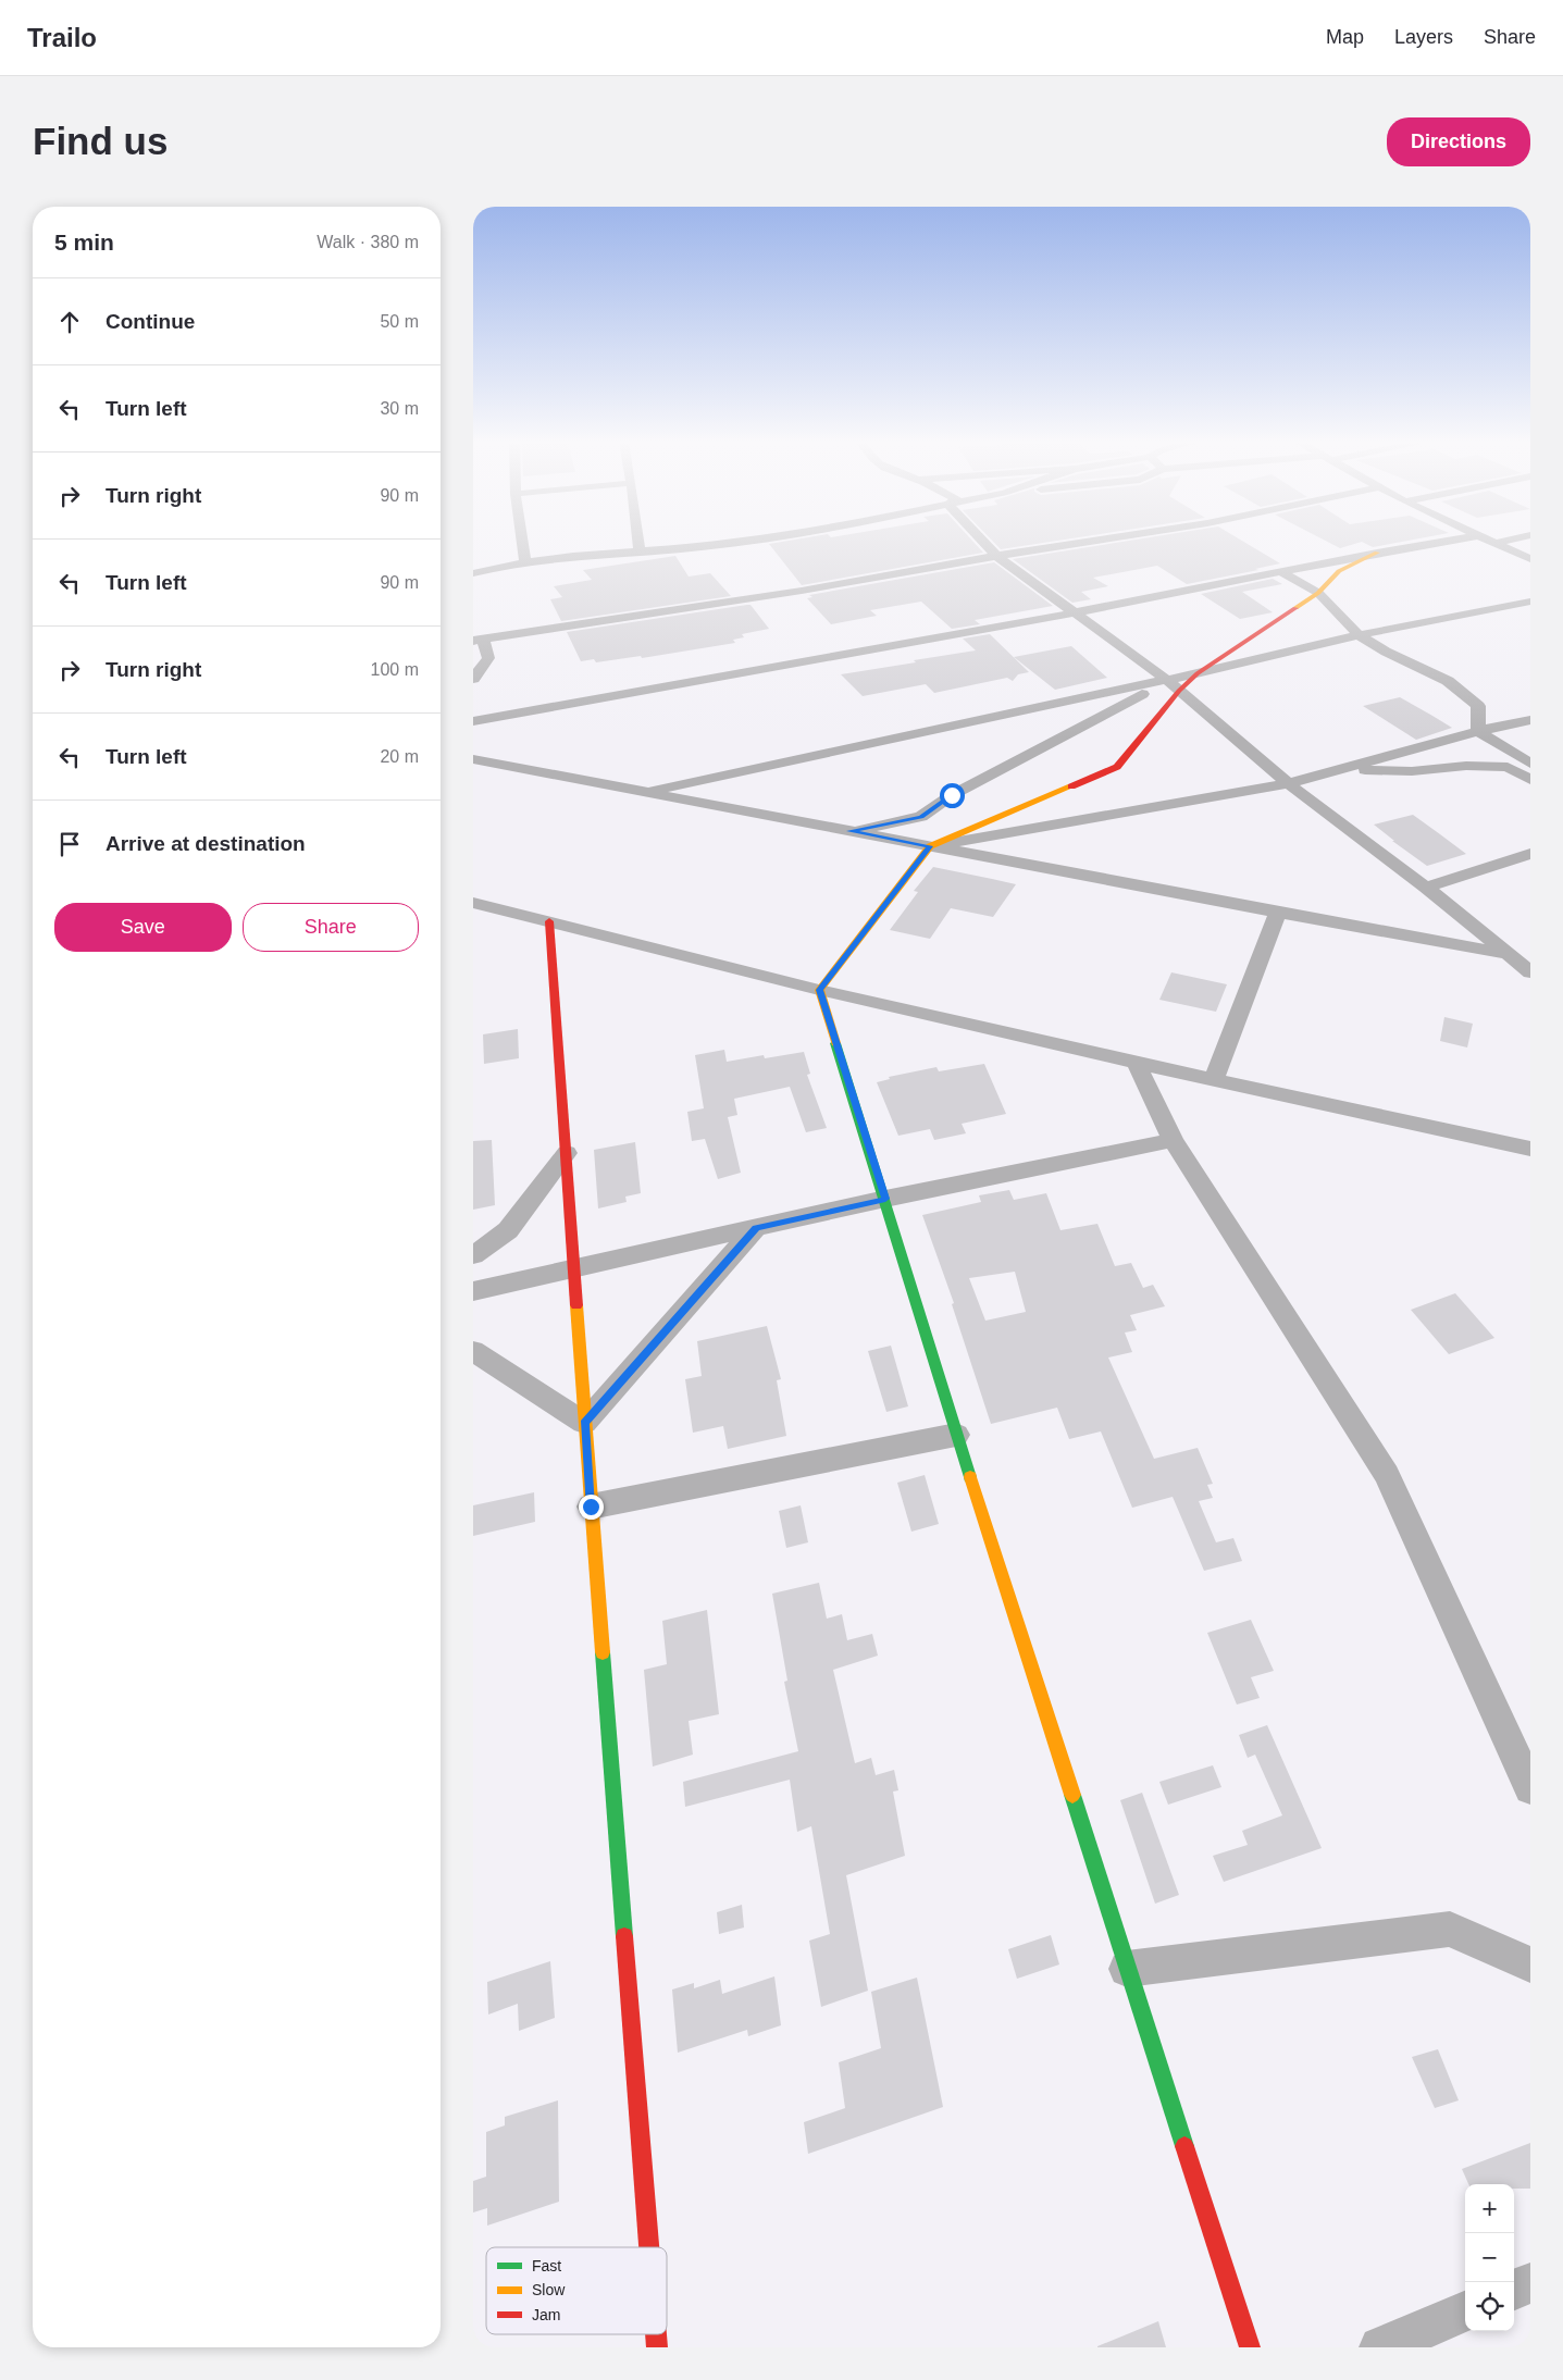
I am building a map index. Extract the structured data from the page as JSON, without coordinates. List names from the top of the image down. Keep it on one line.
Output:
{"legend":["Fast","Slow","Jam"],"page":{"header":"Trailo","nav":["Map","Layers","Share"],"buttons":["Directions",["Save","Share"]],"title":"Find us","heading":["5 min","Walk · 380 m"],"list":[["Continue","50 m"],["Turn left","30 m"],["Turn right","90 m"],["Turn left","90 m"],["Turn right","100 m"],["Turn left","20 m"],"Arrive at destination"],"map_buttons":["+","−"]}}
